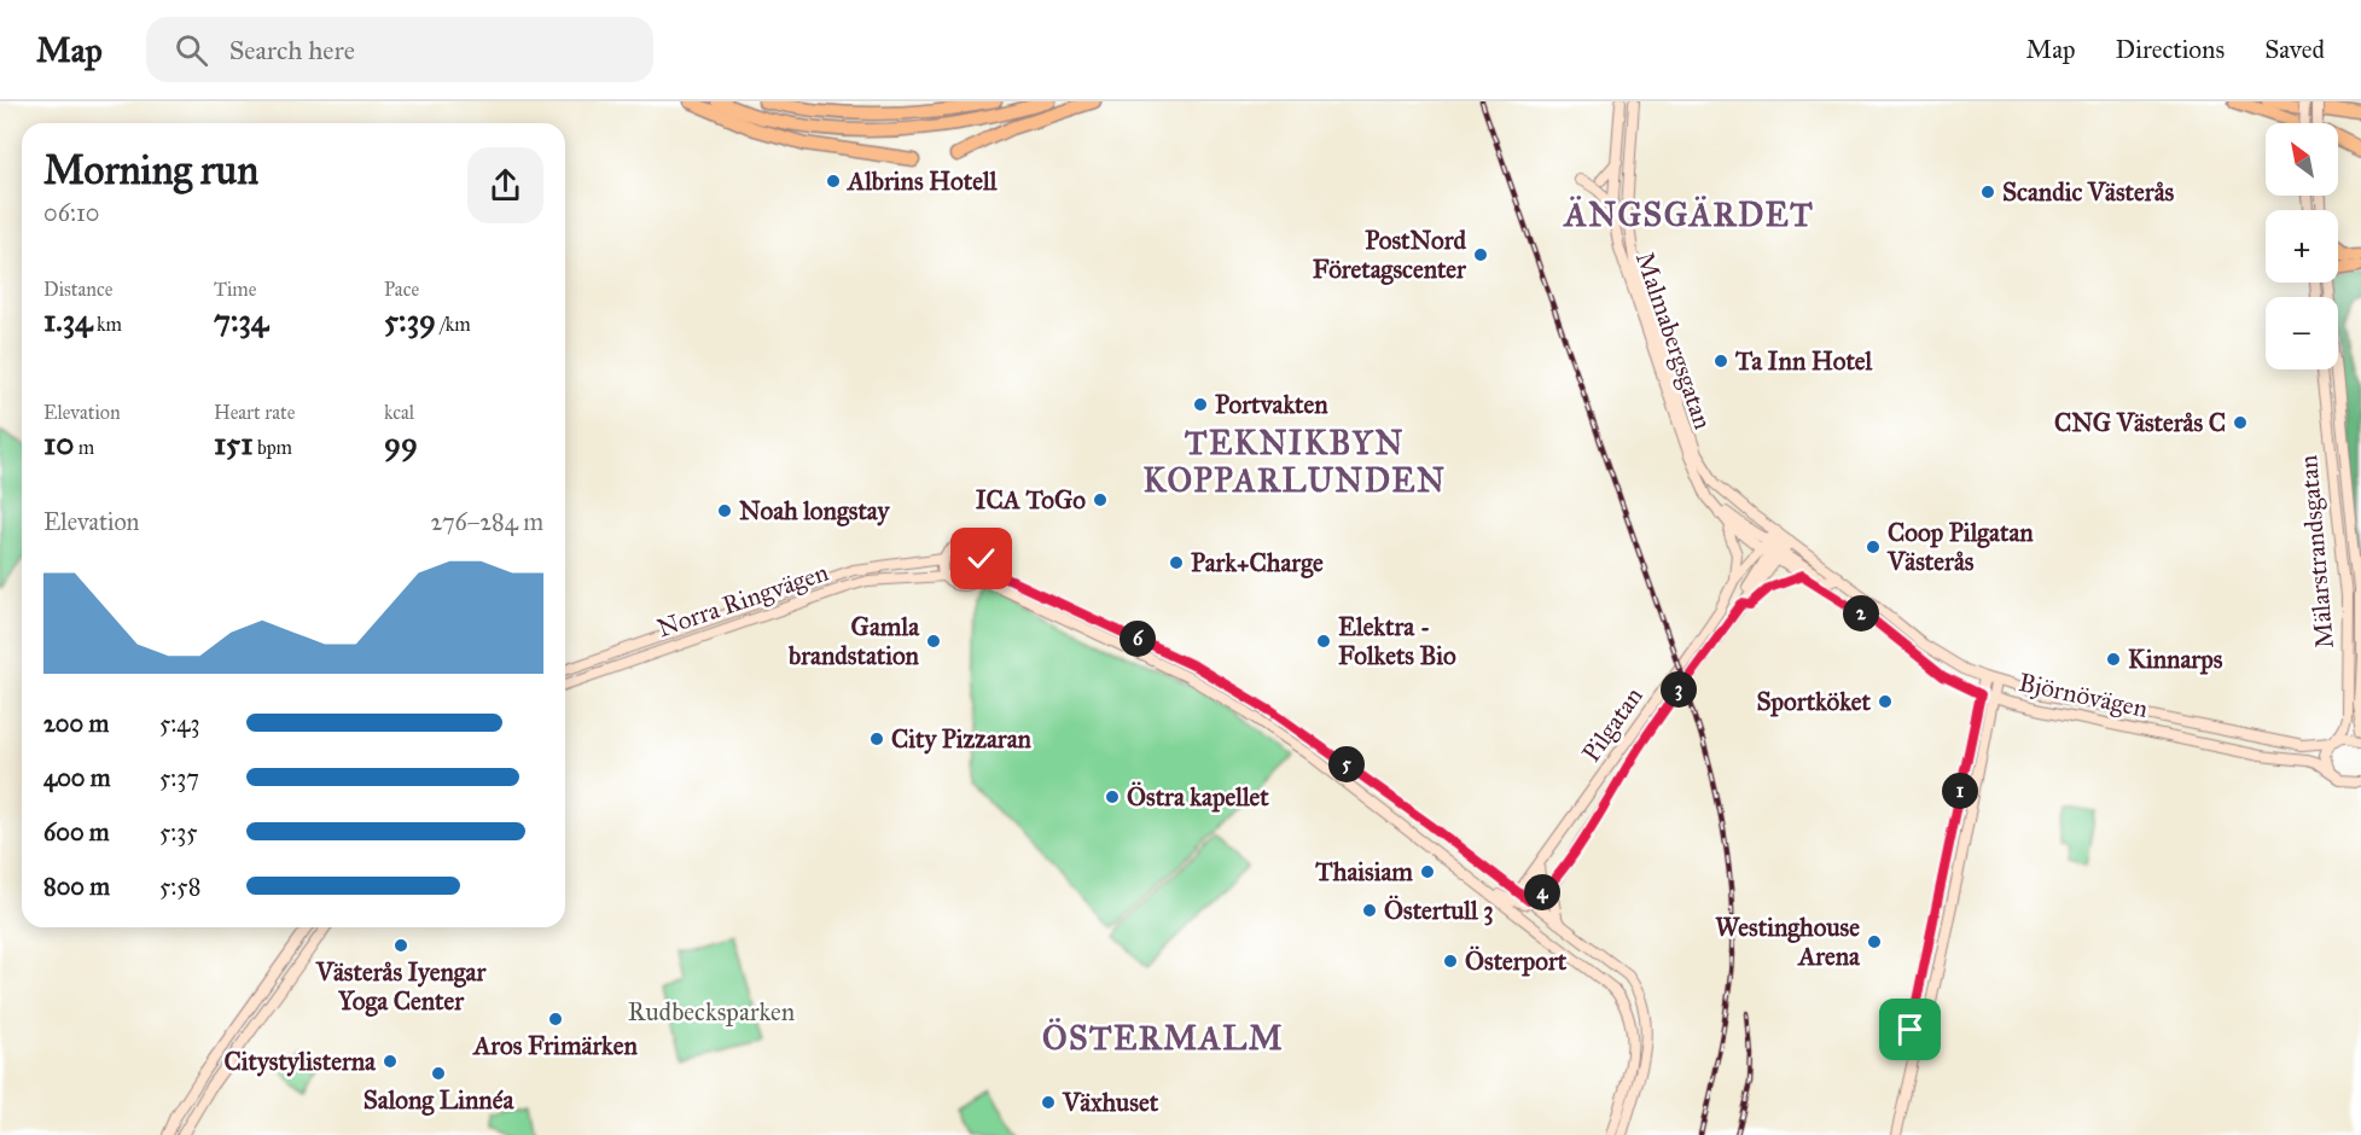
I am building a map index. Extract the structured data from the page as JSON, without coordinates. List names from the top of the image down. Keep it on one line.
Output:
{"streets":{"main road":["Malmabergsgatan","Mälarstrandsgatan","Norra Ringvägen","Björnövägen","Pilgatan"]},"crossings":[["Malmabergsgatan","Björnövägen"],["Malmabergsgatan","Pilgatan"],["Mälarstrandsgatan","Björnövägen"],["Björnövägen","Pilgatan"]],"districts":["ÄNGSGÄRDET","TEKNIKBYN KOPPARLUNDEN","ÖSTERMALM"],"parks":["Rudbecksparken"],"places":["Albrins Hotell","Scandic Västerås","PostNord Företagscenter","Ta Inn Hotel","Portvakten","CNG Västerås C","ICA ToGo","Noah longstay","Coop Pilgatan Västerås","Park+Charge","Gamla brandstation","Elektra - Folkets Bio","Kinnarps","Sportköket","City Pizzaran","Östra kapellet","Thaisiam","Östertull 3","Westinghouse Arena","Västerås Iyengar Yoga Center","Österport","Aros Frimärken","Citystylisterna","Salong Linnéa","Växhuset"],"north":"top left","page":{"header":"Map","search":"Search here","nav":["Map","Directions","Saved"],"map_buttons":["+","−"],"heading":["Morning run","06:10"],"stats":[["Distance","1.34 km"],["Time","7:34"],["Pace","5:39 /km"],["Elevation","10 m"],["Heart rate","151 bpm"],["kcal","99"]],"chart":["Elevation","276–284 m"],"pins":["2","6","3","5","1","4"],"list":[{"name":"200 m","note":"5:43"},{"name":"400 m","note":"5:37"},{"name":"600 m","note":"5:35"},{"name":"800 m","note":"5:58"}]}}
